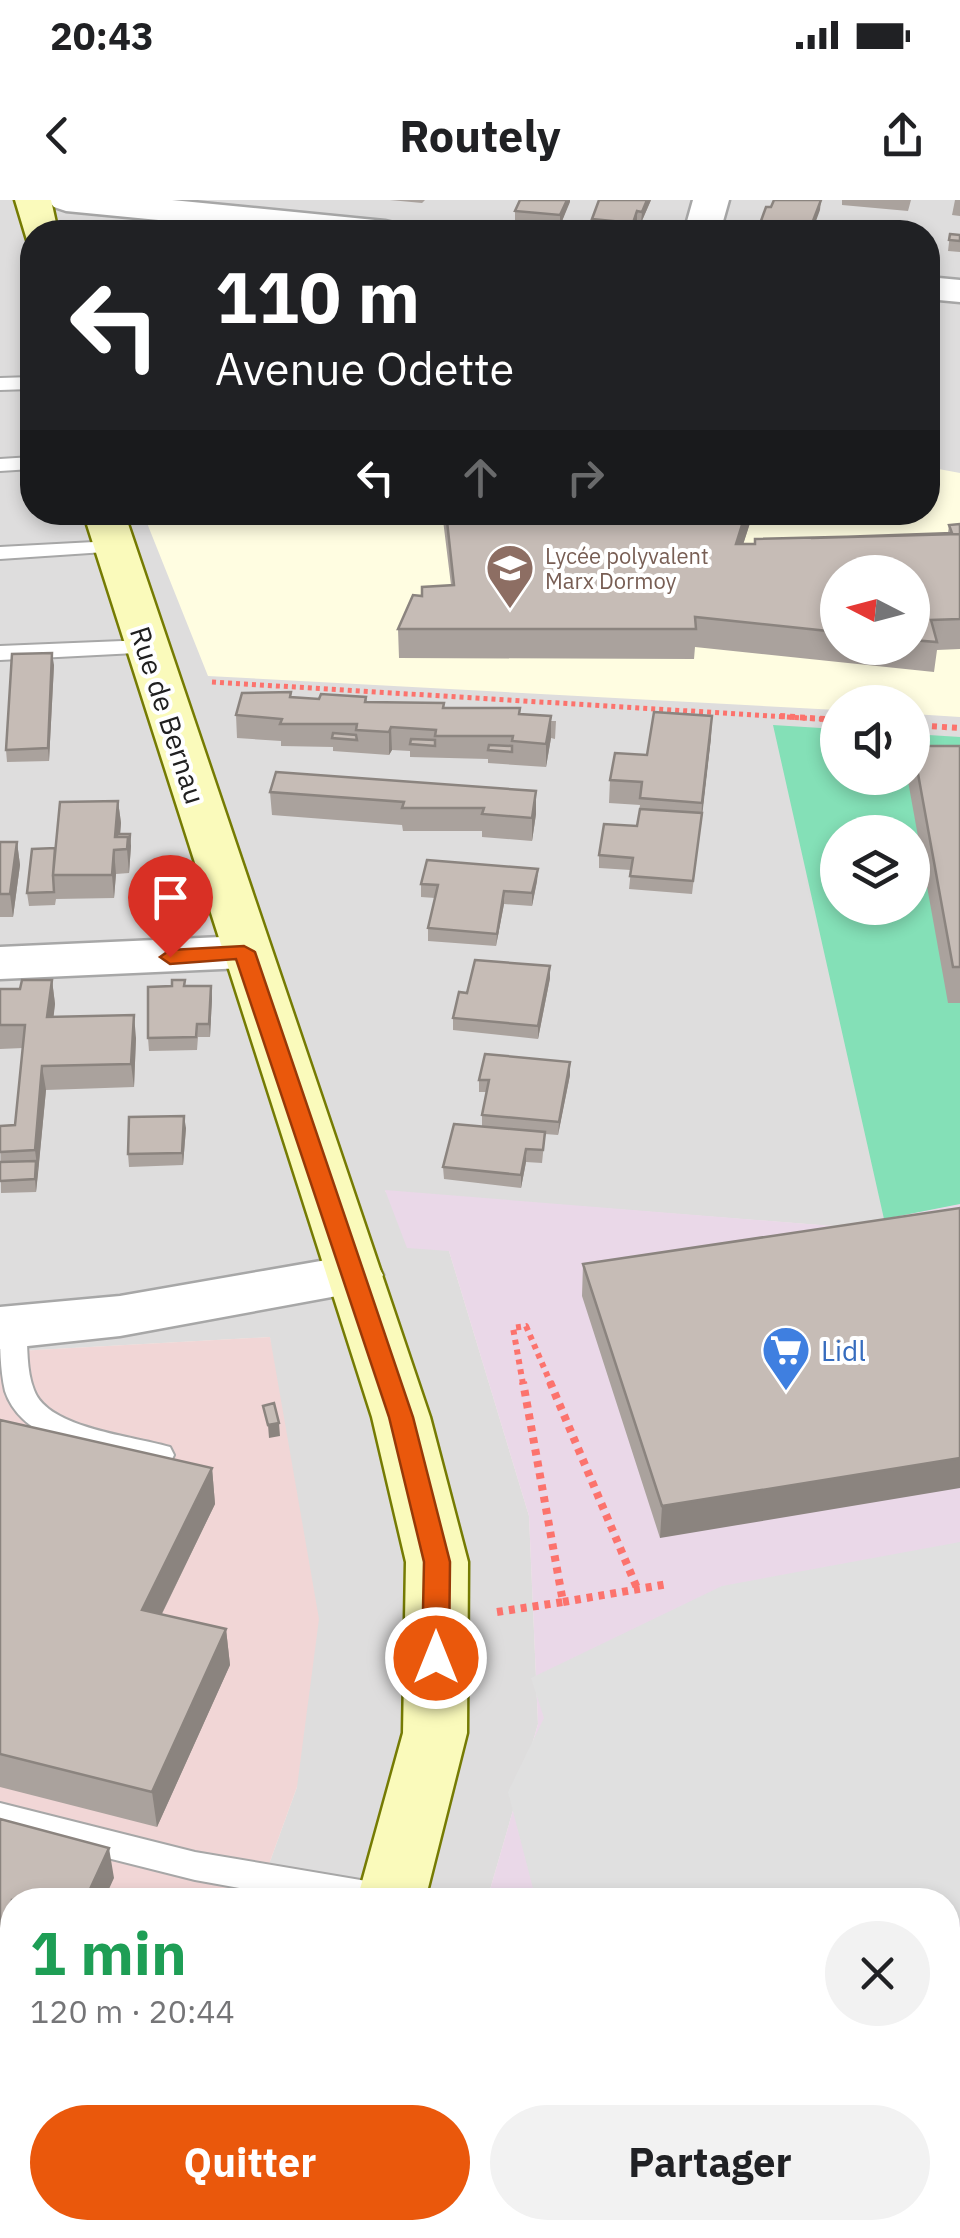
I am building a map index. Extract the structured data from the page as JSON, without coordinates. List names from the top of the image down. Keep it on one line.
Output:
{"streets":{"street":["Rue de Bernau"]},"places":{"school or university":["Lycée polyvalent Marx Dormoy"],"supermarket":["Lidl"]},"north":"left","page":{"status":"20:43","header":"Routely","turn":["110 m","Avenue Odette"],"heading":["1 min","120 m · 20:44"],"buttons":["Quitter","Partager"]}}
